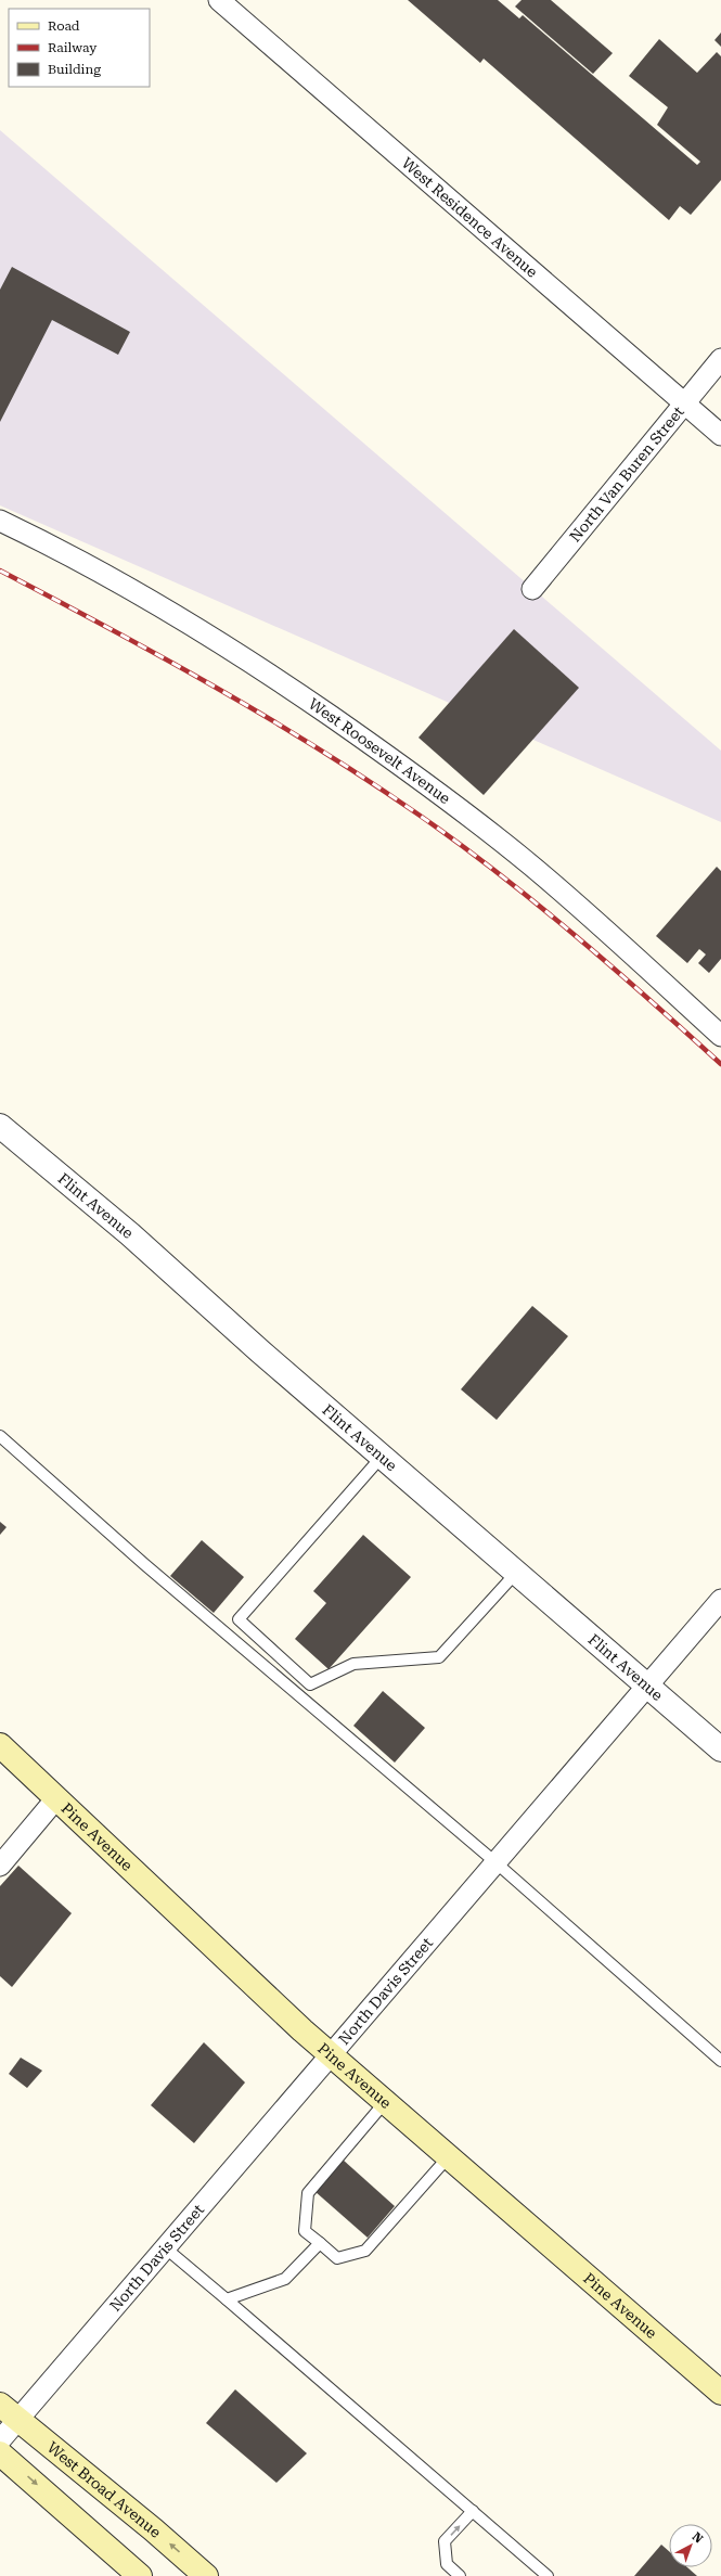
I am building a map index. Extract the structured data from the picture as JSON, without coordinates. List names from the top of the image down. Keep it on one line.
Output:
{"streets":{"main road":["Pine Avenue","West Broad Avenue"],"street":["West Residence Avenue","North Van Buren Street","West Roosevelt Avenue","Flint Avenue","North Davis Street"]},"crossings":[["West Residence Avenue","North Van Buren Street"],["Flint Avenue","North Davis Street"],["Pine Avenue","North Davis Street"],["North Davis Street","West Broad Avenue"]],"legend":["Road","Railway","Building"],"north":"top right"}
